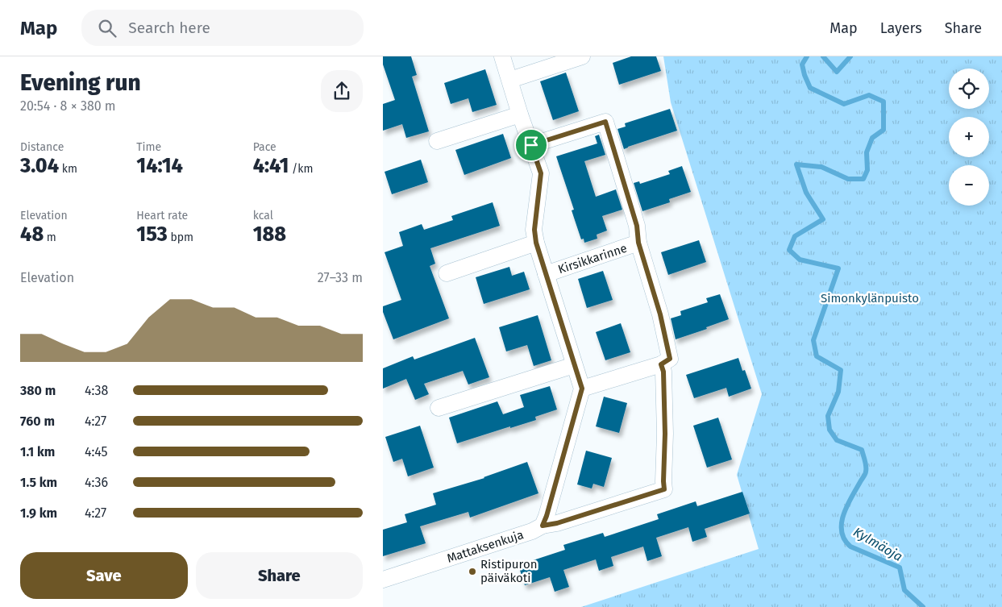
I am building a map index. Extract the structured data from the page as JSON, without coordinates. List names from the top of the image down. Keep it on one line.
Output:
{"streets":{"street":["Kirsikkarinne","Mattaksenkuja"]},"water":["Kylmäoja"],"parks":["Simonkylänpuisto"],"places":["Ristipuron päiväkoti"],"page":{"header":"Map","search":"Search here","nav":["Map","Layers","Share"],"heading":["Evening run","20:54 · 8 × 380 m"],"map_buttons":["+","−"],"stats":[["Distance","3.04 km"],["Time","14:14"],["Pace","4:41 /km"],["Elevation","48 m"],["Heart rate","153 bpm"],["kcal","188"]],"chart":["Elevation","27–33 m"],"list":[{"name":"380 m","note":"4:38"},{"name":"760 m","note":"4:27"},{"name":"1.1 km","note":"4:45"},{"name":"1.5 km","note":"4:36"},{"name":"1.9 km","note":"4:27"}],"buttons":["Save","Share"]}}
